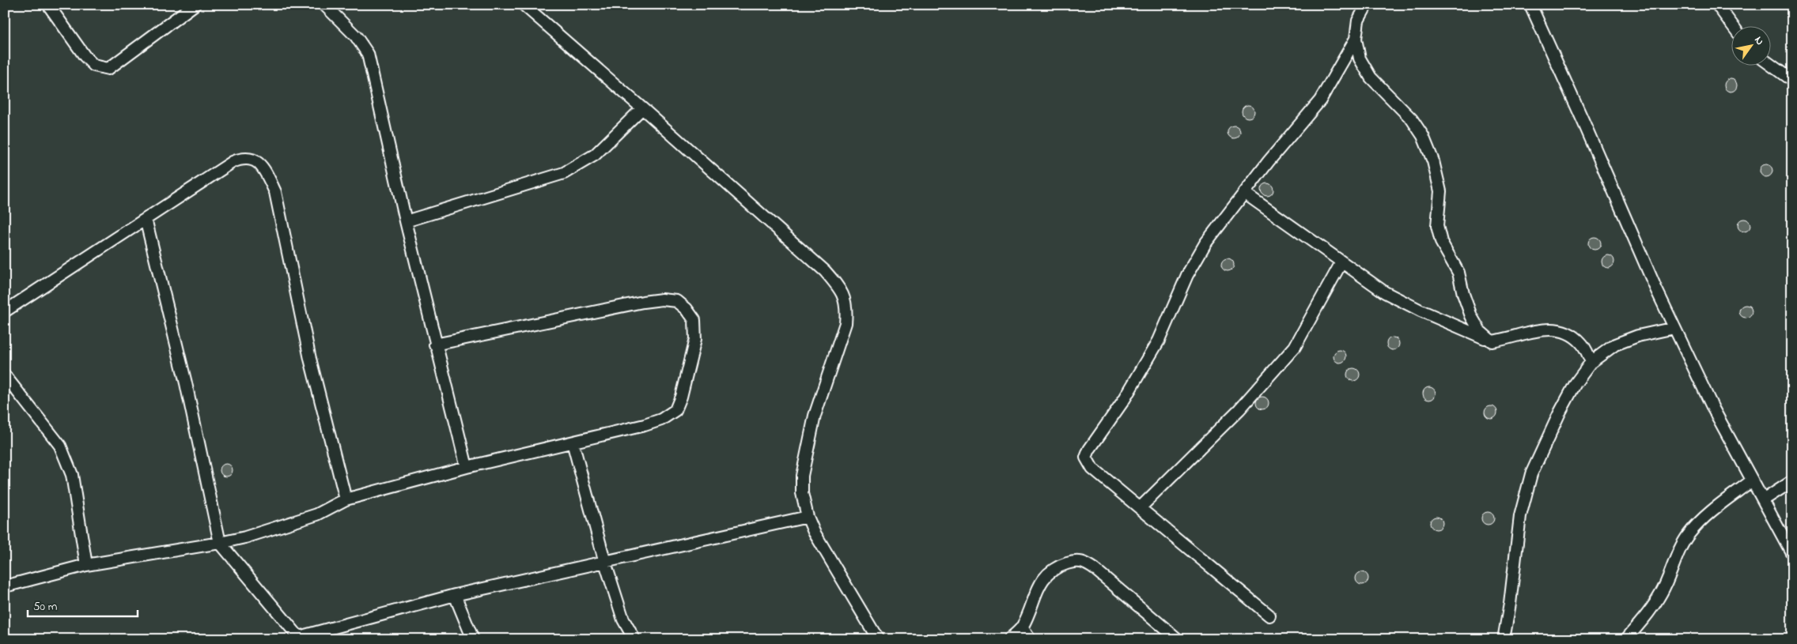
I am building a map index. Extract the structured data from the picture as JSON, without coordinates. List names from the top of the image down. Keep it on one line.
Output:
{"scale_bar":"50 m","north":"top right"}
